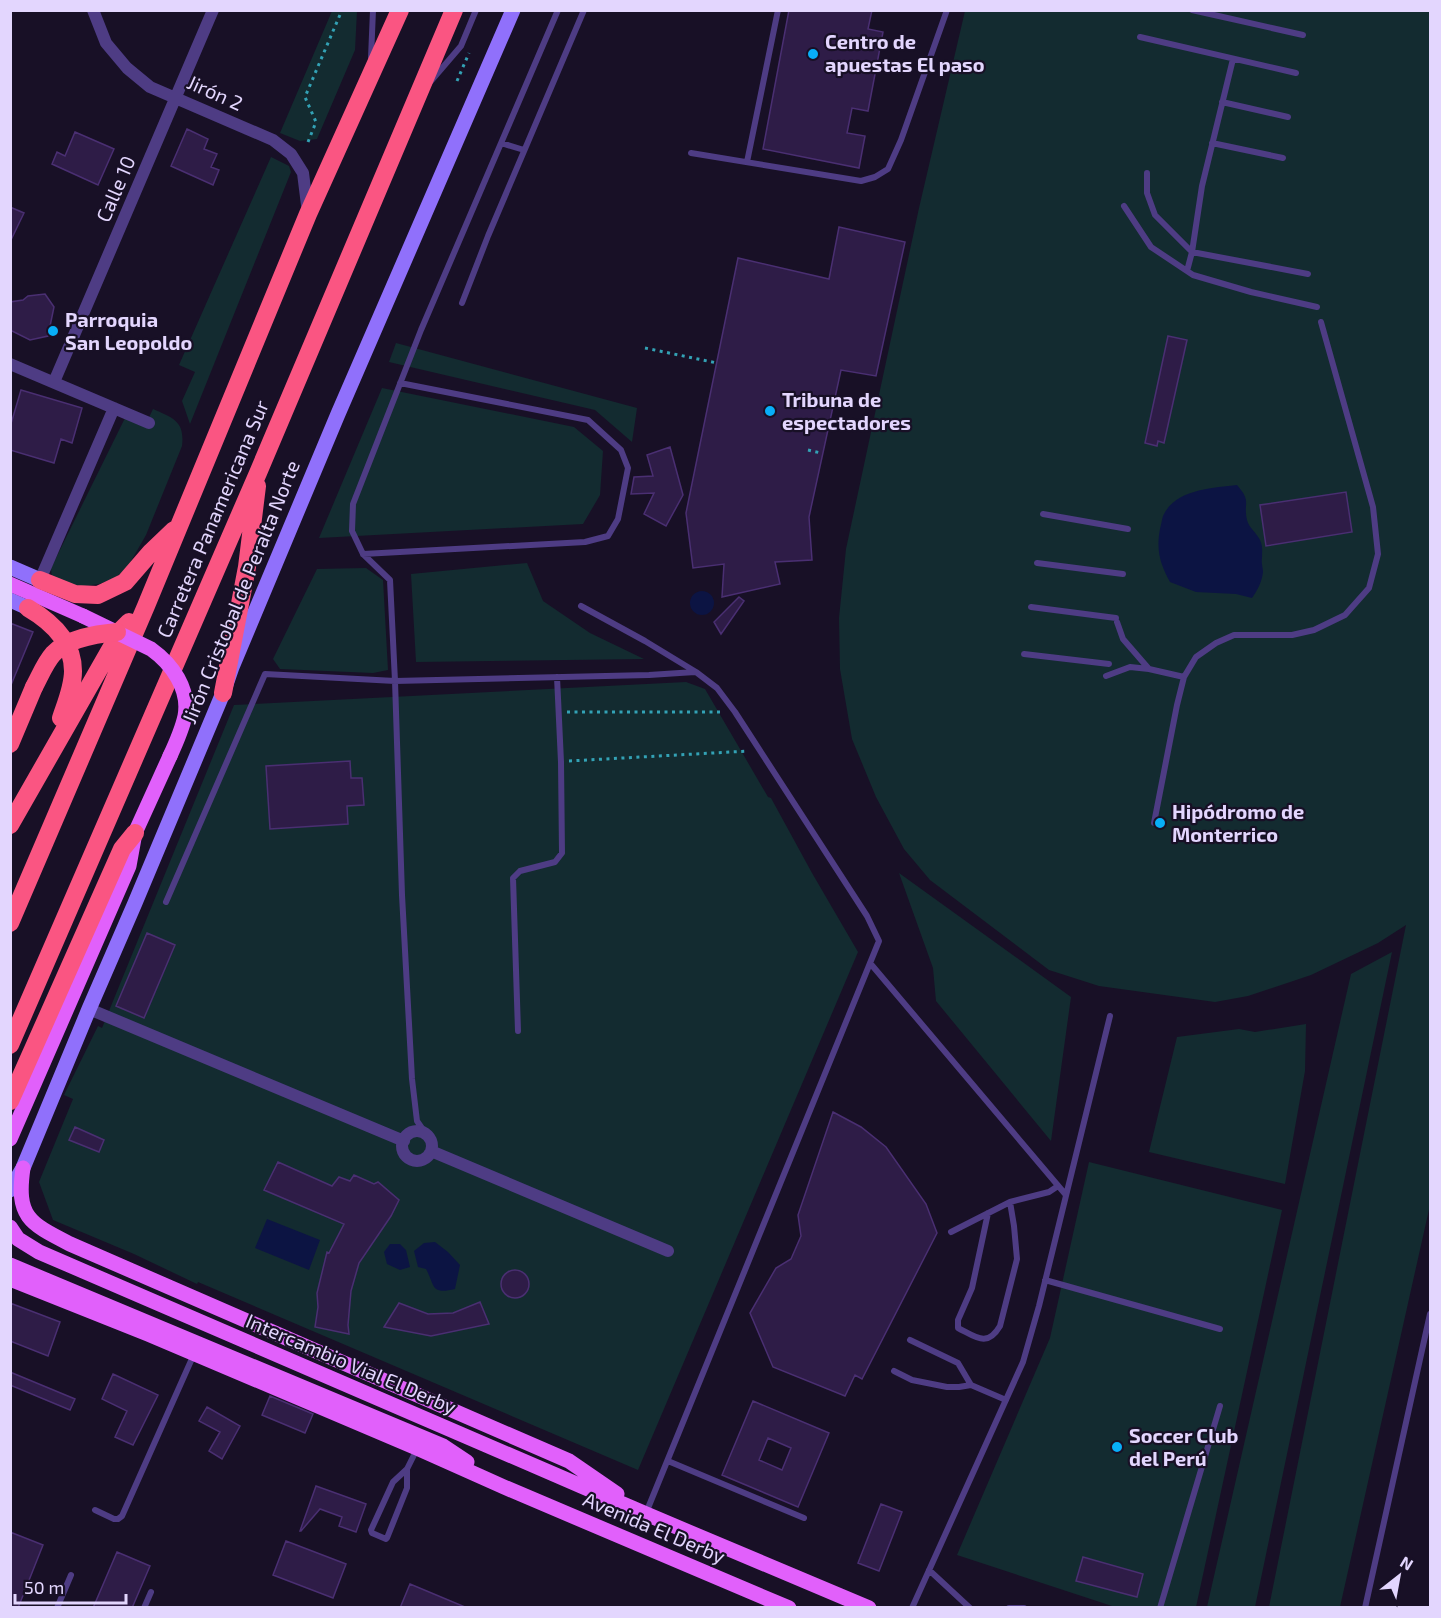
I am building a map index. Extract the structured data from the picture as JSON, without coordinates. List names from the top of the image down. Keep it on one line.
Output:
{"streets":{"highway":["Carretera Panamericana Sur"],"main road":["Intercambio Vial El Derby","Avenida El Derby"],"street":["Jirón 2","Calle 10","Jirón Cristobal de Peralta Norte"]},"crossings":[["Jirón 2","Calle 10"],["Jirón 2","Carretera Panamericana Sur"],["Intercambio Vial El Derby","Avenida El Derby"]],"places":["Centro de apuestas El paso","Parroquia San Leopoldo","Tribuna de espectadores","Hipódromo de Monterrico","Soccer Club del Perú"],"scale_bar":"50 m","north":"top right"}
